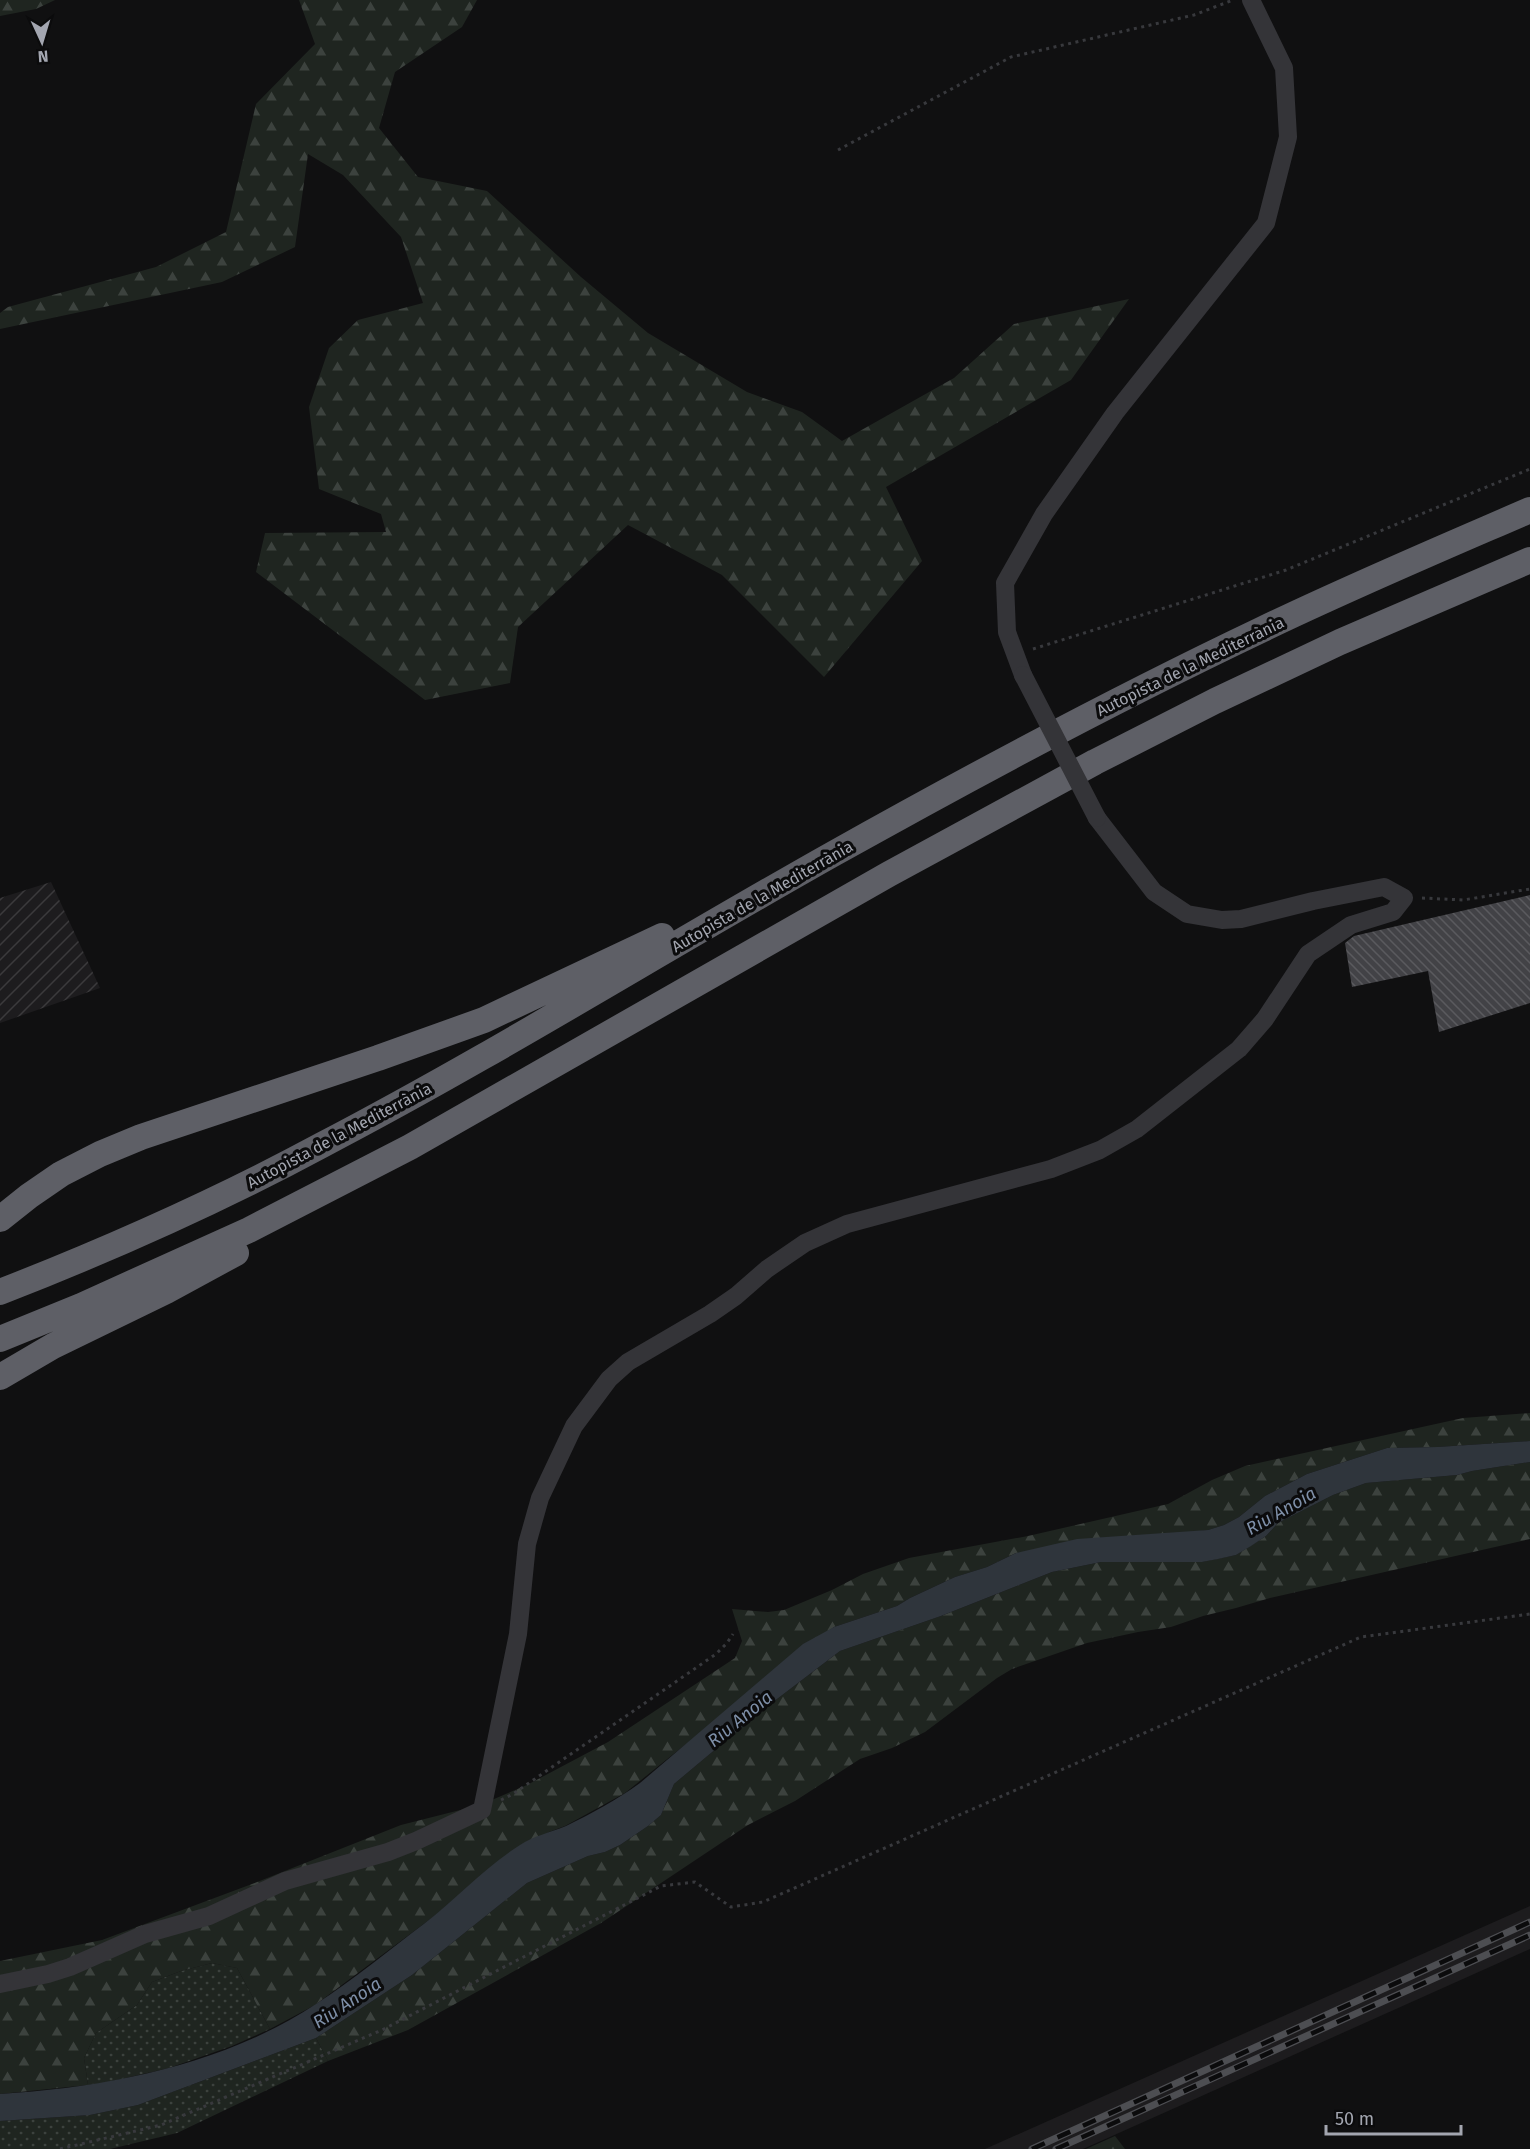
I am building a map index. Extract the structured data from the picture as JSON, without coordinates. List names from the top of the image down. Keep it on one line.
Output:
{"streets":{"highway":["Autopista de la Mediterrània"]},"water":["Riu Anoia"],"scale_bar":"50 m","north":"bottom"}
